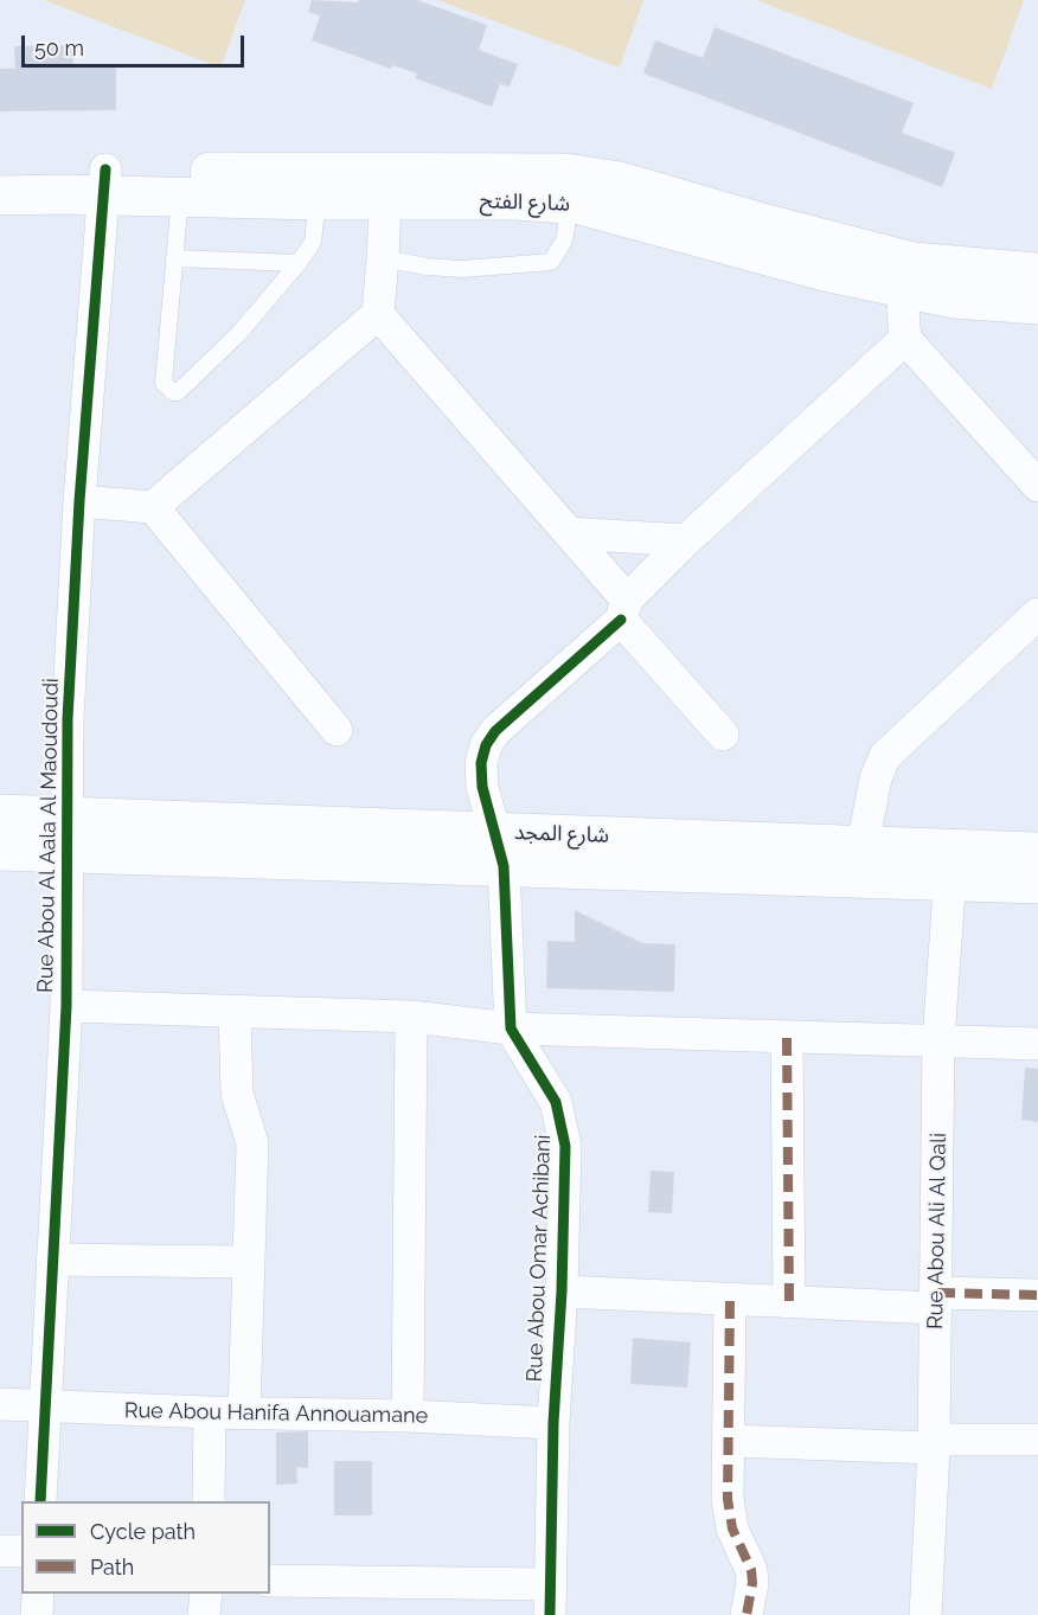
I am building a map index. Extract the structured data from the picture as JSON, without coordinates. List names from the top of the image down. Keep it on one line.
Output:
{"streets":{"street":["شارع الفتح","شارع المجد","Rue Abou Al Aala Al Maoudoudi","Rue Abou Ali Al Qali","Rue Abou Omar Achibani","Rue Abou Hanifa Annouamane"]},"crossings":[["شارع الفتح","Rue Abou Al Aala Al Maoudoudi"],["شارع المجد","Rue Abou Al Aala Al Maoudoudi"],["شارع المجد","Rue Abou Ali Al Qali"],["شارع المجد","Rue Abou Omar Achibani"],["Rue Abou Al Aala Al Maoudoudi","Rue Abou Hanifa Annouamane"],["Rue Abou Ali Al Qali","Rue Abou Omar Achibani"],["Rue Abou Omar Achibani","Rue Abou Hanifa Annouamane"]],"legend":["Cycle path","Path"],"scale_bar":"50 m"}
